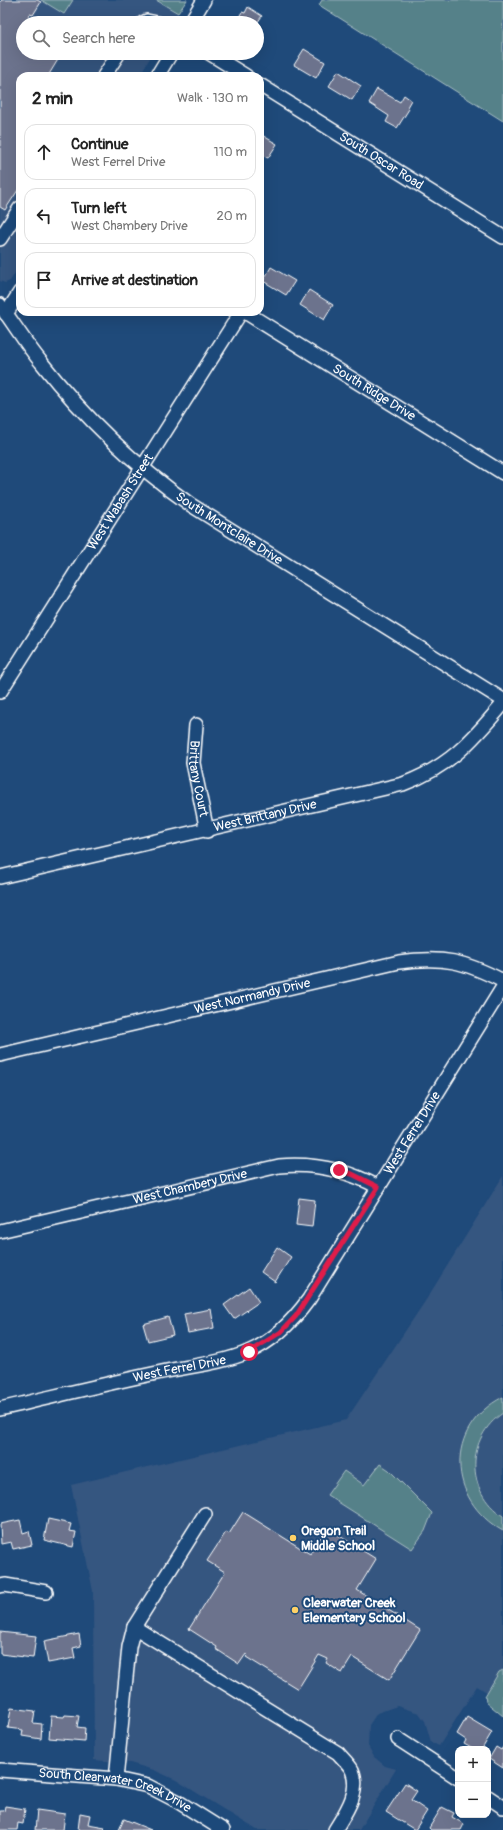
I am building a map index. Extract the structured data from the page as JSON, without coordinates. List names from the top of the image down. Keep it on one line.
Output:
{"streets":{"street":["South Oscar Road","South Ridge Drive","West Wabash Street","South Montclaire Drive","Brittany Court","West Brittany Drive","West Normandy Drive","West Ferrel Drive","West Chambery Drive","South Clearwater Creek Drive"]},"crossings":[["West Wabash Street","South Montclaire Drive"],["Brittany Court","West Brittany Drive"],["West Ferrel Drive","West Chambery Drive"]],"places":["Oregon Trail Middle School","Clearwater Creek Elementary School"],"page":{"search":"Search here","heading":["2 min","Walk · 130 m"],"list":[["Continue","West Ferrel Drive","110 m"],["Turn left","West Chambery Drive","20 m"],"Arrive at destination"],"map_buttons":["+","−"]}}
